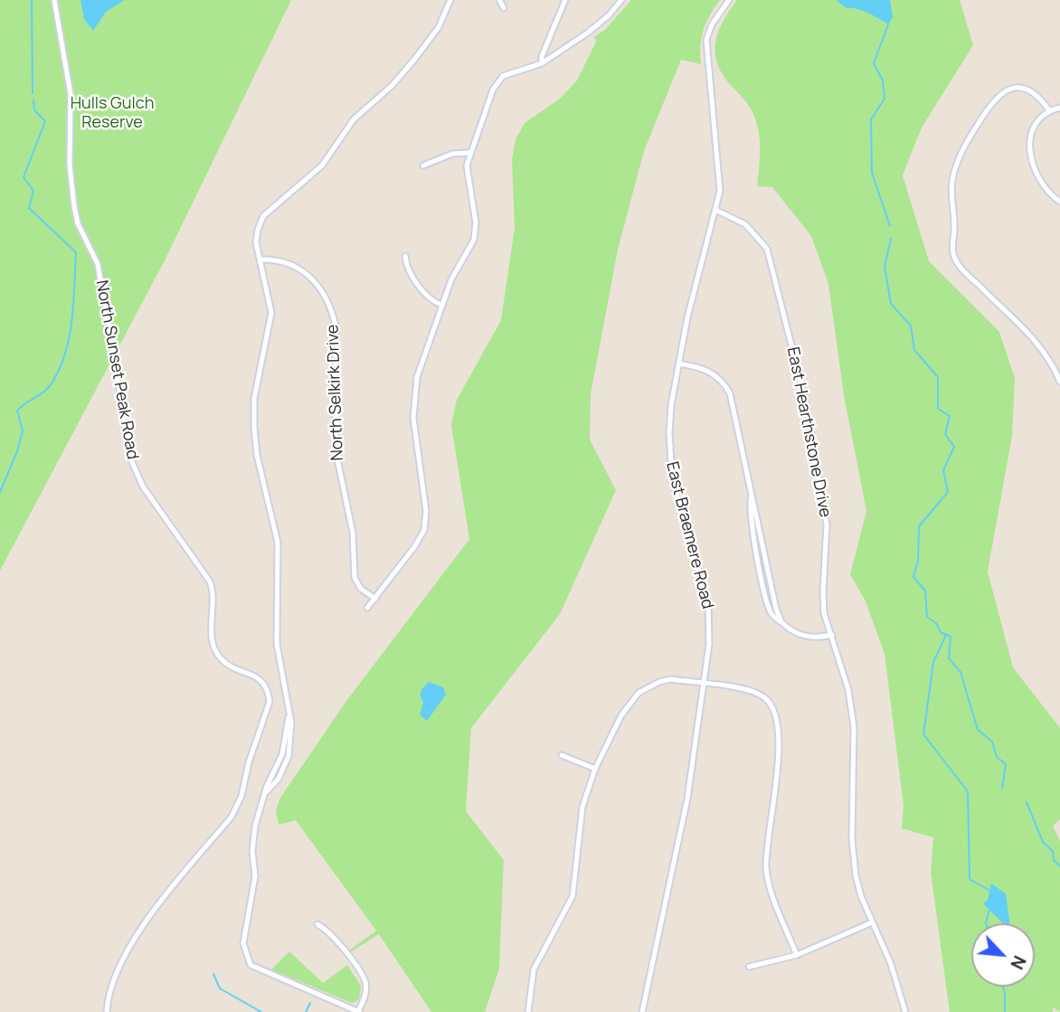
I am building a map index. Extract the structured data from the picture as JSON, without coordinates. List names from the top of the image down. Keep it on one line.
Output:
{"streets":{"street":["North Sunset Peak Road","North Selkirk Drive","East Hearthstone Drive","East Braemere Road"]},"crossings":[["East Hearthstone Drive","East Braemere Road"]],"parks":["Hulls Gulch Reserve"],"north":"bottom right"}
